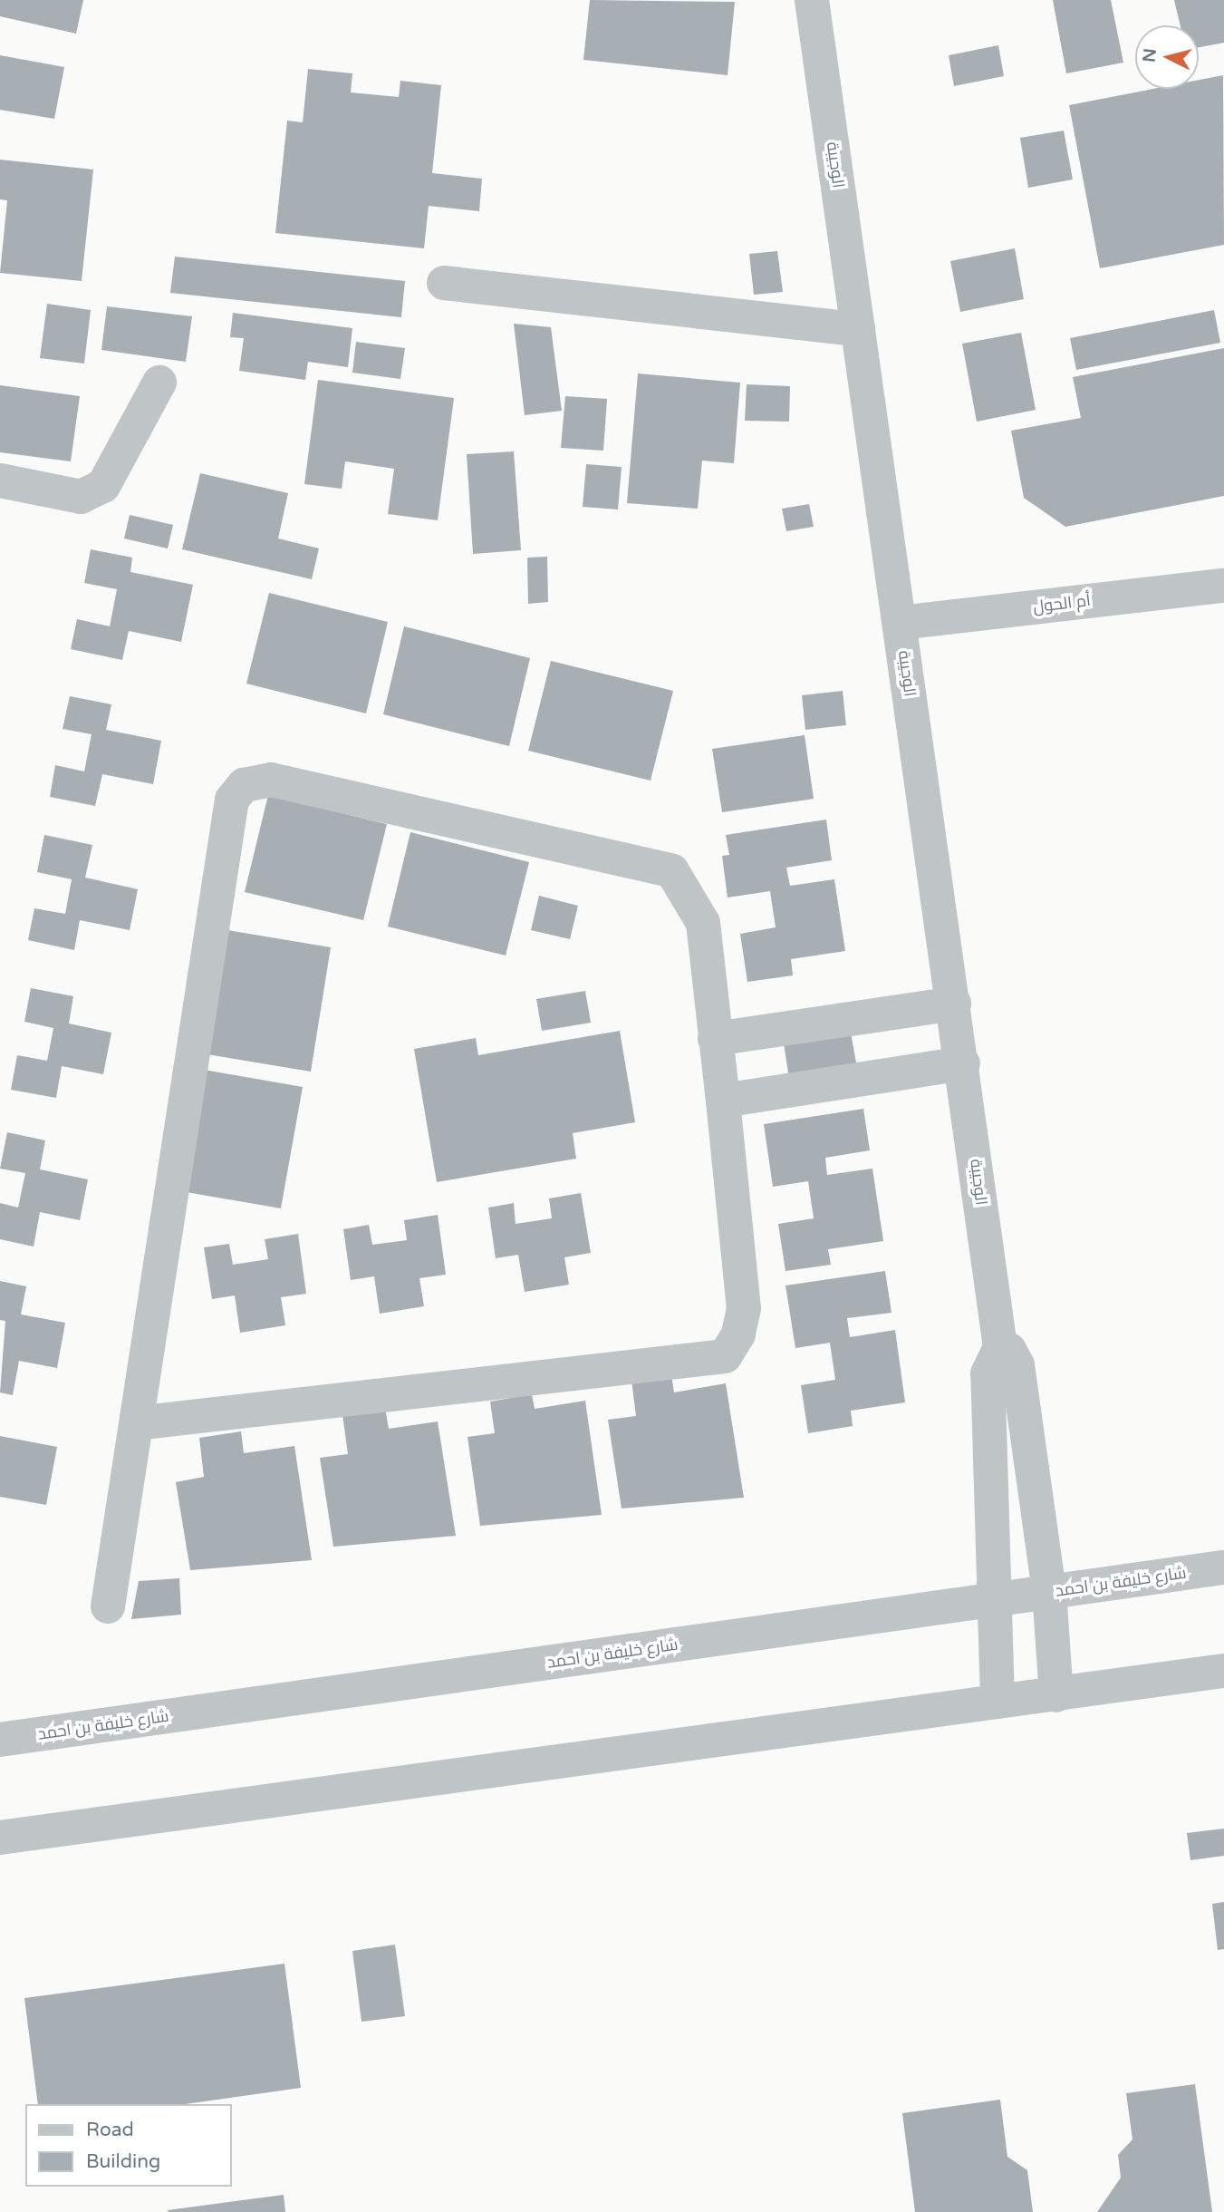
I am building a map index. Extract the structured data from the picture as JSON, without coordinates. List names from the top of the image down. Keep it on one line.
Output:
{"streets":{"street":["الوجيبة","أم الحول","شارع خليفة بن احمد"]},"crossings":[["الوجيبة","أم الحول"]],"legend":["Road","Building"],"north":"left"}
